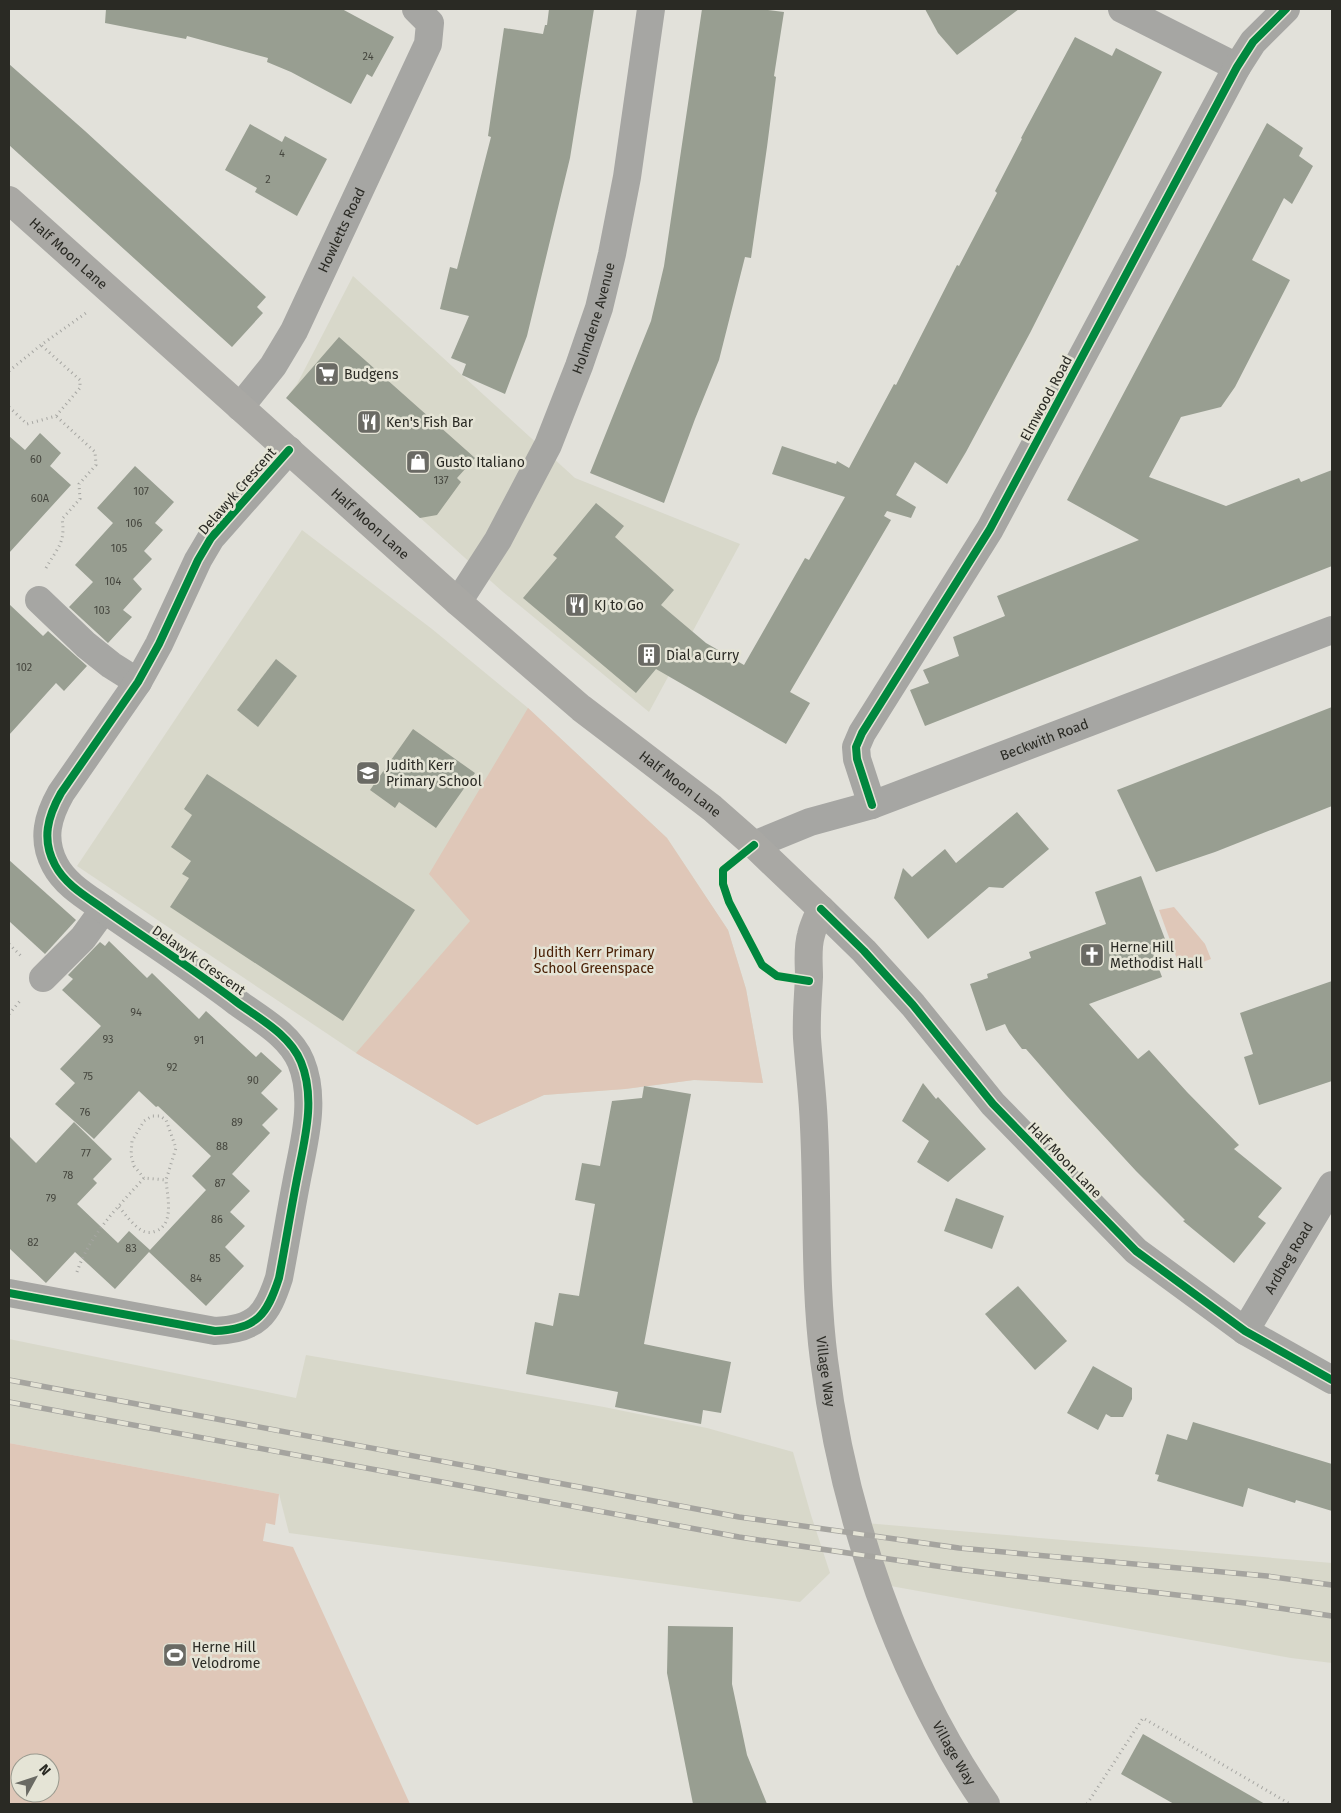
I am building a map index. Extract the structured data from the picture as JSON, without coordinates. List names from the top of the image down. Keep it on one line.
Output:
{"streets":{"main road":["Half Moon Lane","Village Way"],"street":["Howletts Road","Holmdene Avenue","Elmwood Road","Delawyk Crescent","Beckwith Road","Ardbeg Road"]},"crossings":[["Howletts Road","Half Moon Lane"],["Half Moon Lane","Holmdene Avenue"],["Half Moon Lane","Delawyk Crescent"],["Half Moon Lane","Beckwith Road"],["Half Moon Lane","Ardbeg Road"],["Half Moon Lane","Village Way"],["Elmwood Road","Beckwith Road"]],"parks":["Judith Kerr Primary School Greenspace"],"places":{"supermarket":["Budgens"],"restaurant":["Ken's Fish Bar","KJ to Go"],"shop":["Gusto Italiano"],"building":["Dial a Curry"],"school or university":["Judith Kerr Primary School"],"church":["Herne Hill Methodist Hall"],"sports":["Herne Hill Velodrome"]},"house_numbers":["24","4","2","60","137","107","60A","106","105","104","103","102","94","93","91","92","75","90","76","89","88","77","78","87","79","86","82","83","85","84"],"north":"top right"}
